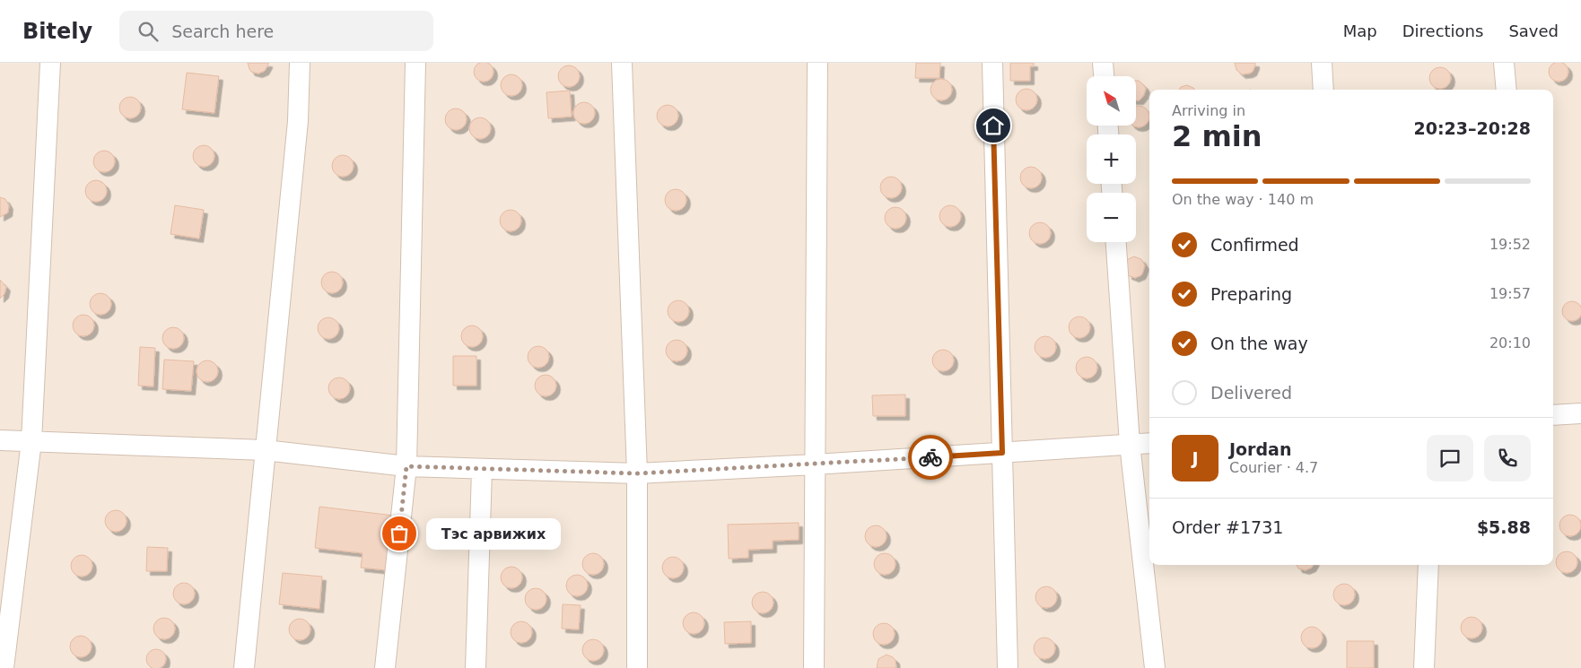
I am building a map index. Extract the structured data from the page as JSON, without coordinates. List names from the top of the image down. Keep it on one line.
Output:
{"places":["Тэс арвижих"],"north":"top left","page":{"header":"Bitely","search":"Search here","nav":["Map","Directions","Saved"],"map_buttons":["+","−"],"heading":["2 min","Arriving in","20:23–20:28"],"panel":["Jordan","Courier · 4.7","Order #1731","$5.88"],"bar":"On the way · 140 m","list":[["Confirmed","19:52"],["Preparing","19:57"],["On the way","20:10"],"Delivered"],"round":"J","bubble":"Тэс арвижих"}}
